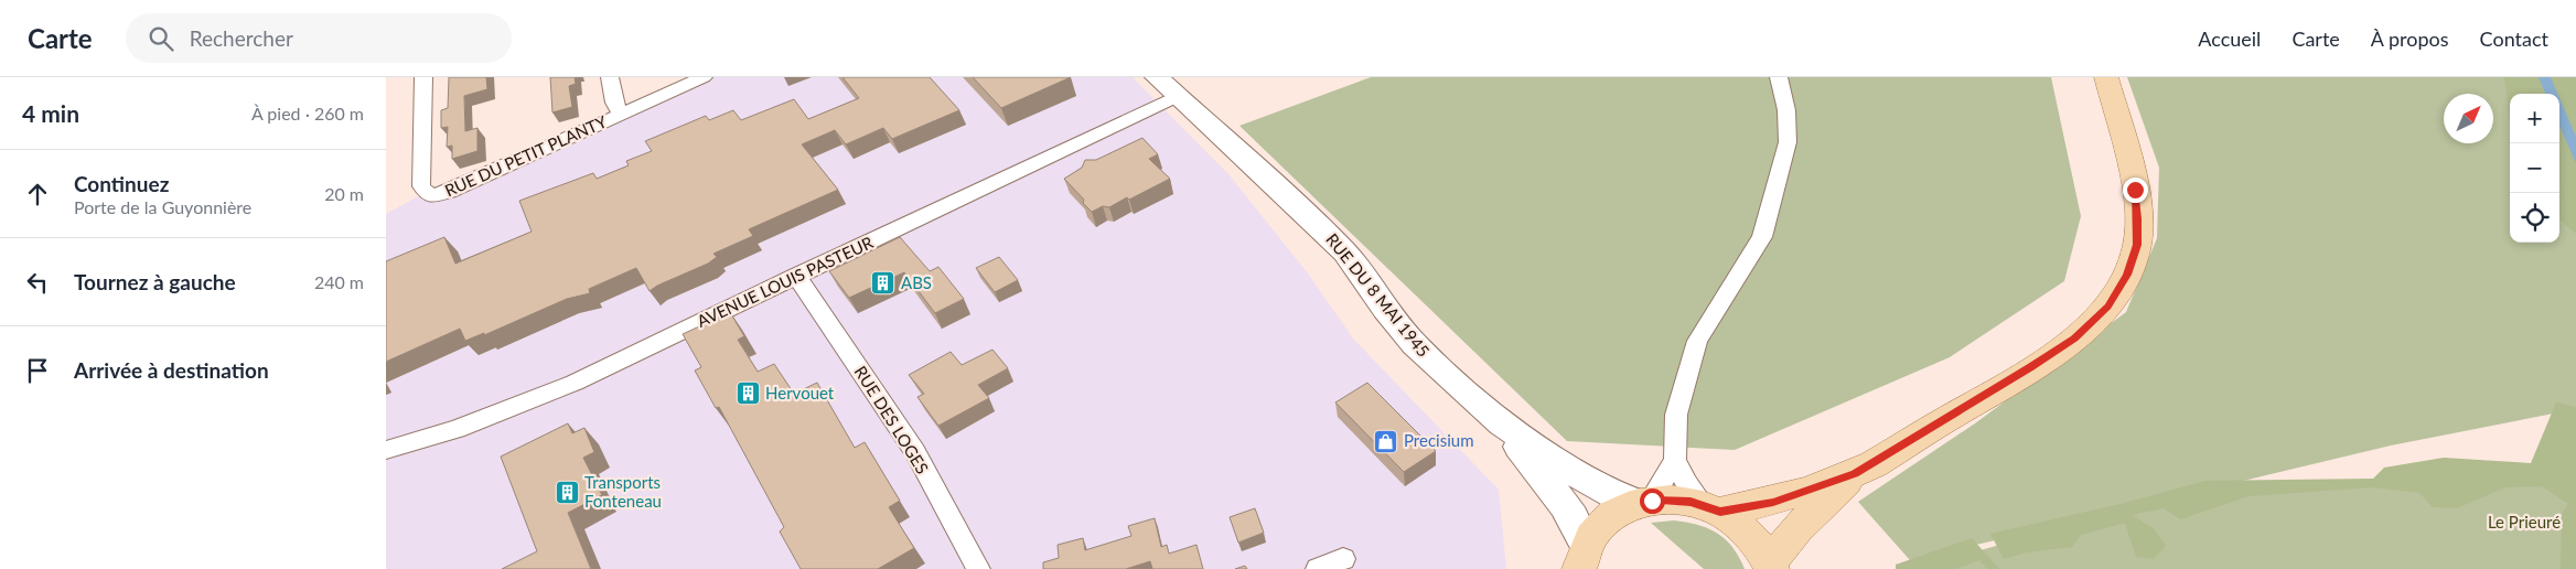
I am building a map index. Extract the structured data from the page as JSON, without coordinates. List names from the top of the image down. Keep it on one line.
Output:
{"streets":{"main road":["RUE DU 8 MAI 1945"],"street":["RUE DU PETIT PLANTY","AVENUE LOUIS PASTEUR","RUE DES LOGES"]},"crossings":[["AVENUE LOUIS PASTEUR","RUE DU 8 MAI 1945"],["AVENUE LOUIS PASTEUR","RUE DES LOGES"]],"parks":["Le Prieuré"],"places":{"building":["ABS","Hervouet","Transports Fonteneau"],"shop":["Precisium"]},"north":"top right","page":{"header":"Carte","search":"Rechercher","nav":["Accueil","Carte","À propos","Contact"],"heading":["4 min","À pied · 260 m"],"map_buttons":["+","−"],"list":[["Continuez","Porte de la Guyonnière","20 m"],["Tournez à gauche","240 m"],"Arrivée à destination"]}}
